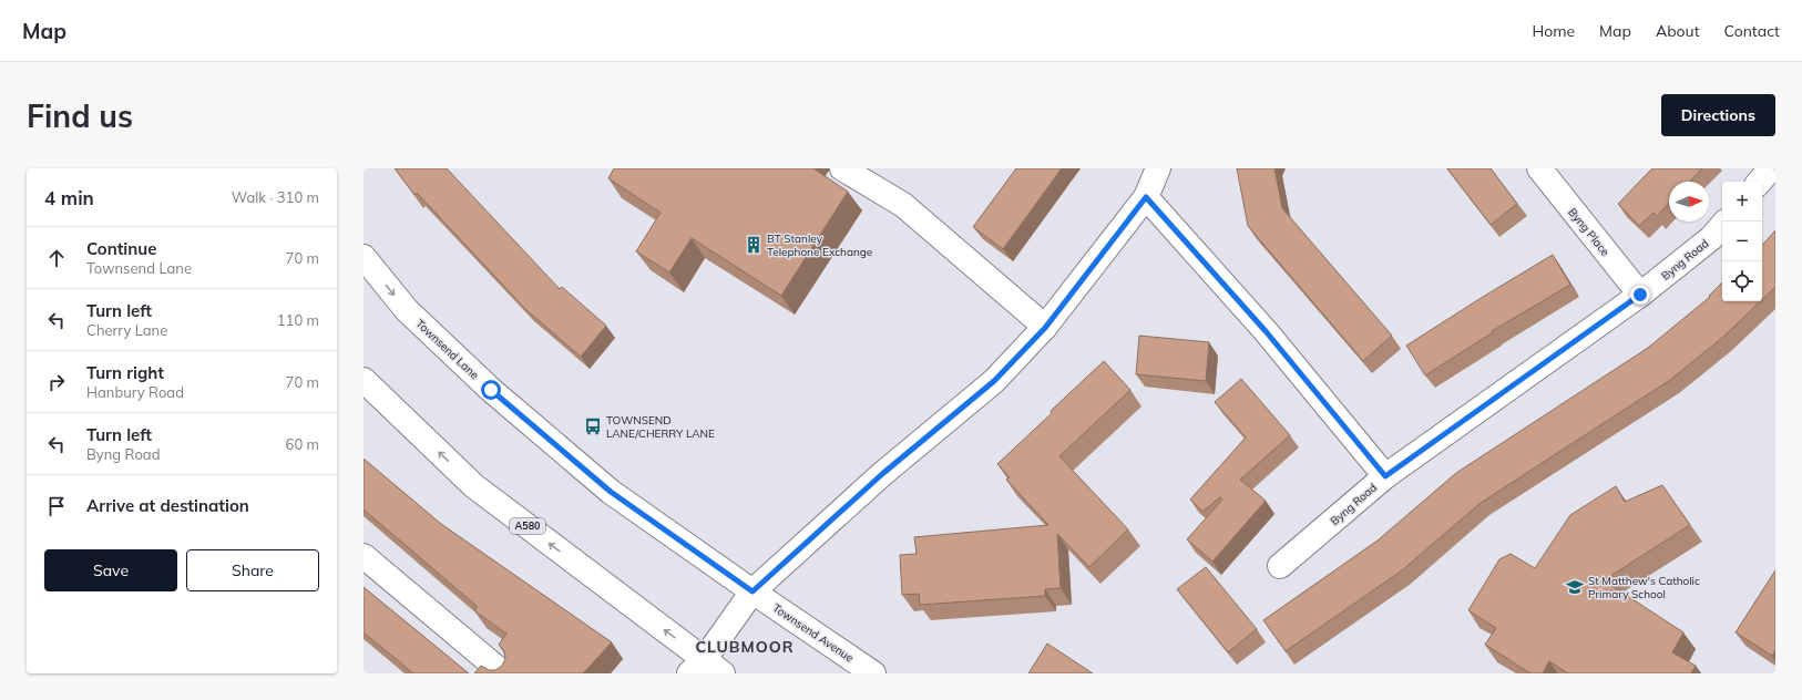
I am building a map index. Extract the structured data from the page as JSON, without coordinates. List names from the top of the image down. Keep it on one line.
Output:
{"streets":{"street":["Byng Place","Byng Road","Townsend Lane","A580","Townsend Avenue"]},"crossings":[["Byng Place","Byng Road"],["Townsend Lane","Townsend Avenue"]],"districts":["CLUBMOOR"],"places":{"building":["BT Stanley Telephone Exchange"],"bus stop":["TOWNSEND LANE/CHERRY LANE"],"school or university":["St Matthew's Catholic Primary School"]},"north":"right","page":{"header":"Map","nav":["Home","Map","About","Contact"],"buttons":["Directions",["Save","Share"]],"title":"Find us","heading":["4 min","Walk · 310 m"],"map_buttons":["+","−"],"list":[["Continue","Townsend Lane","70 m"],["Turn left","Cherry Lane","110 m"],["Turn right","Hanbury Road","70 m"],["Turn left","Byng Road","60 m"],"Arrive at destination"]}}
